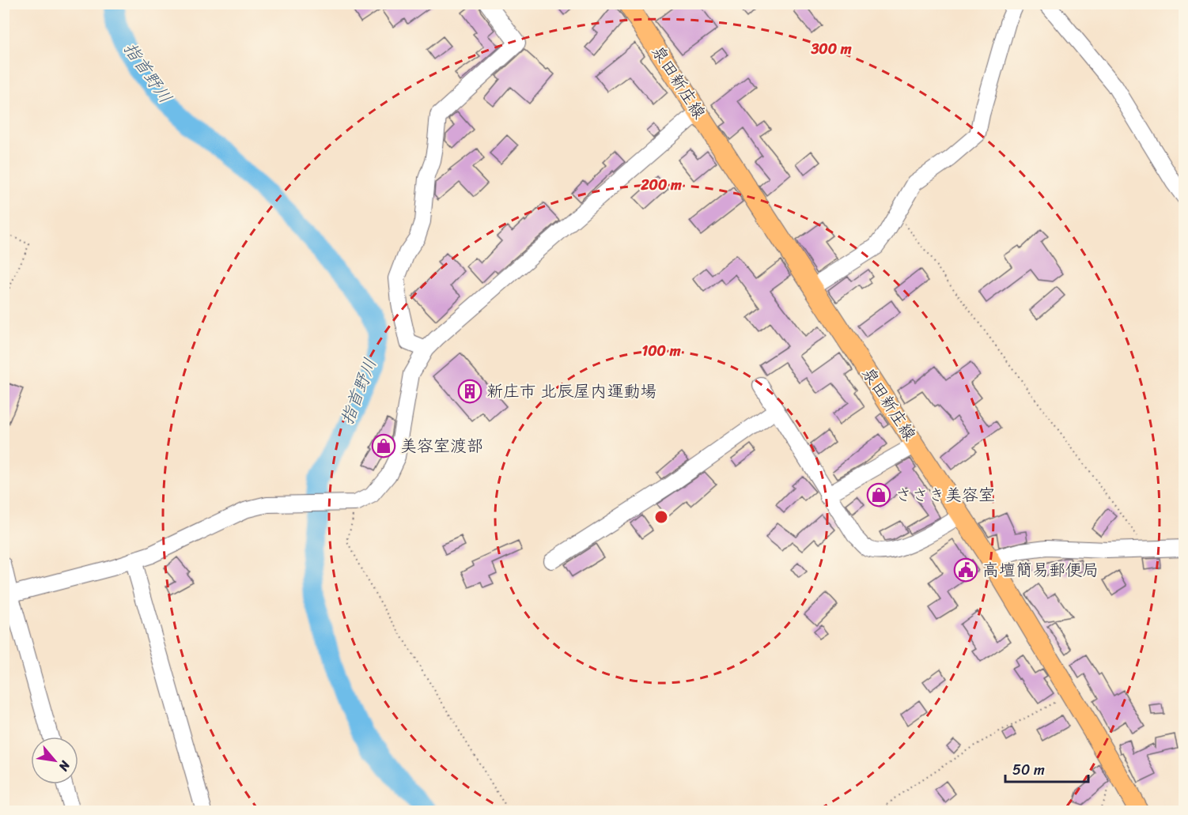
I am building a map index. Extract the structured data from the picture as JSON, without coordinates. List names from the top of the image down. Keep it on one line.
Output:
{"streets":{"main road":["泉田新庄線"]},"water":["指首野川"],"places":{"building":["新庄市 北辰屋内運動場"],"shop":["美容室渡部","ささき美容室"],"public building":["高壇簡易郵便局"]},"scale_bar":"50 m","north":"bottom right","rings":["300 m","200 m","100 m"]}
